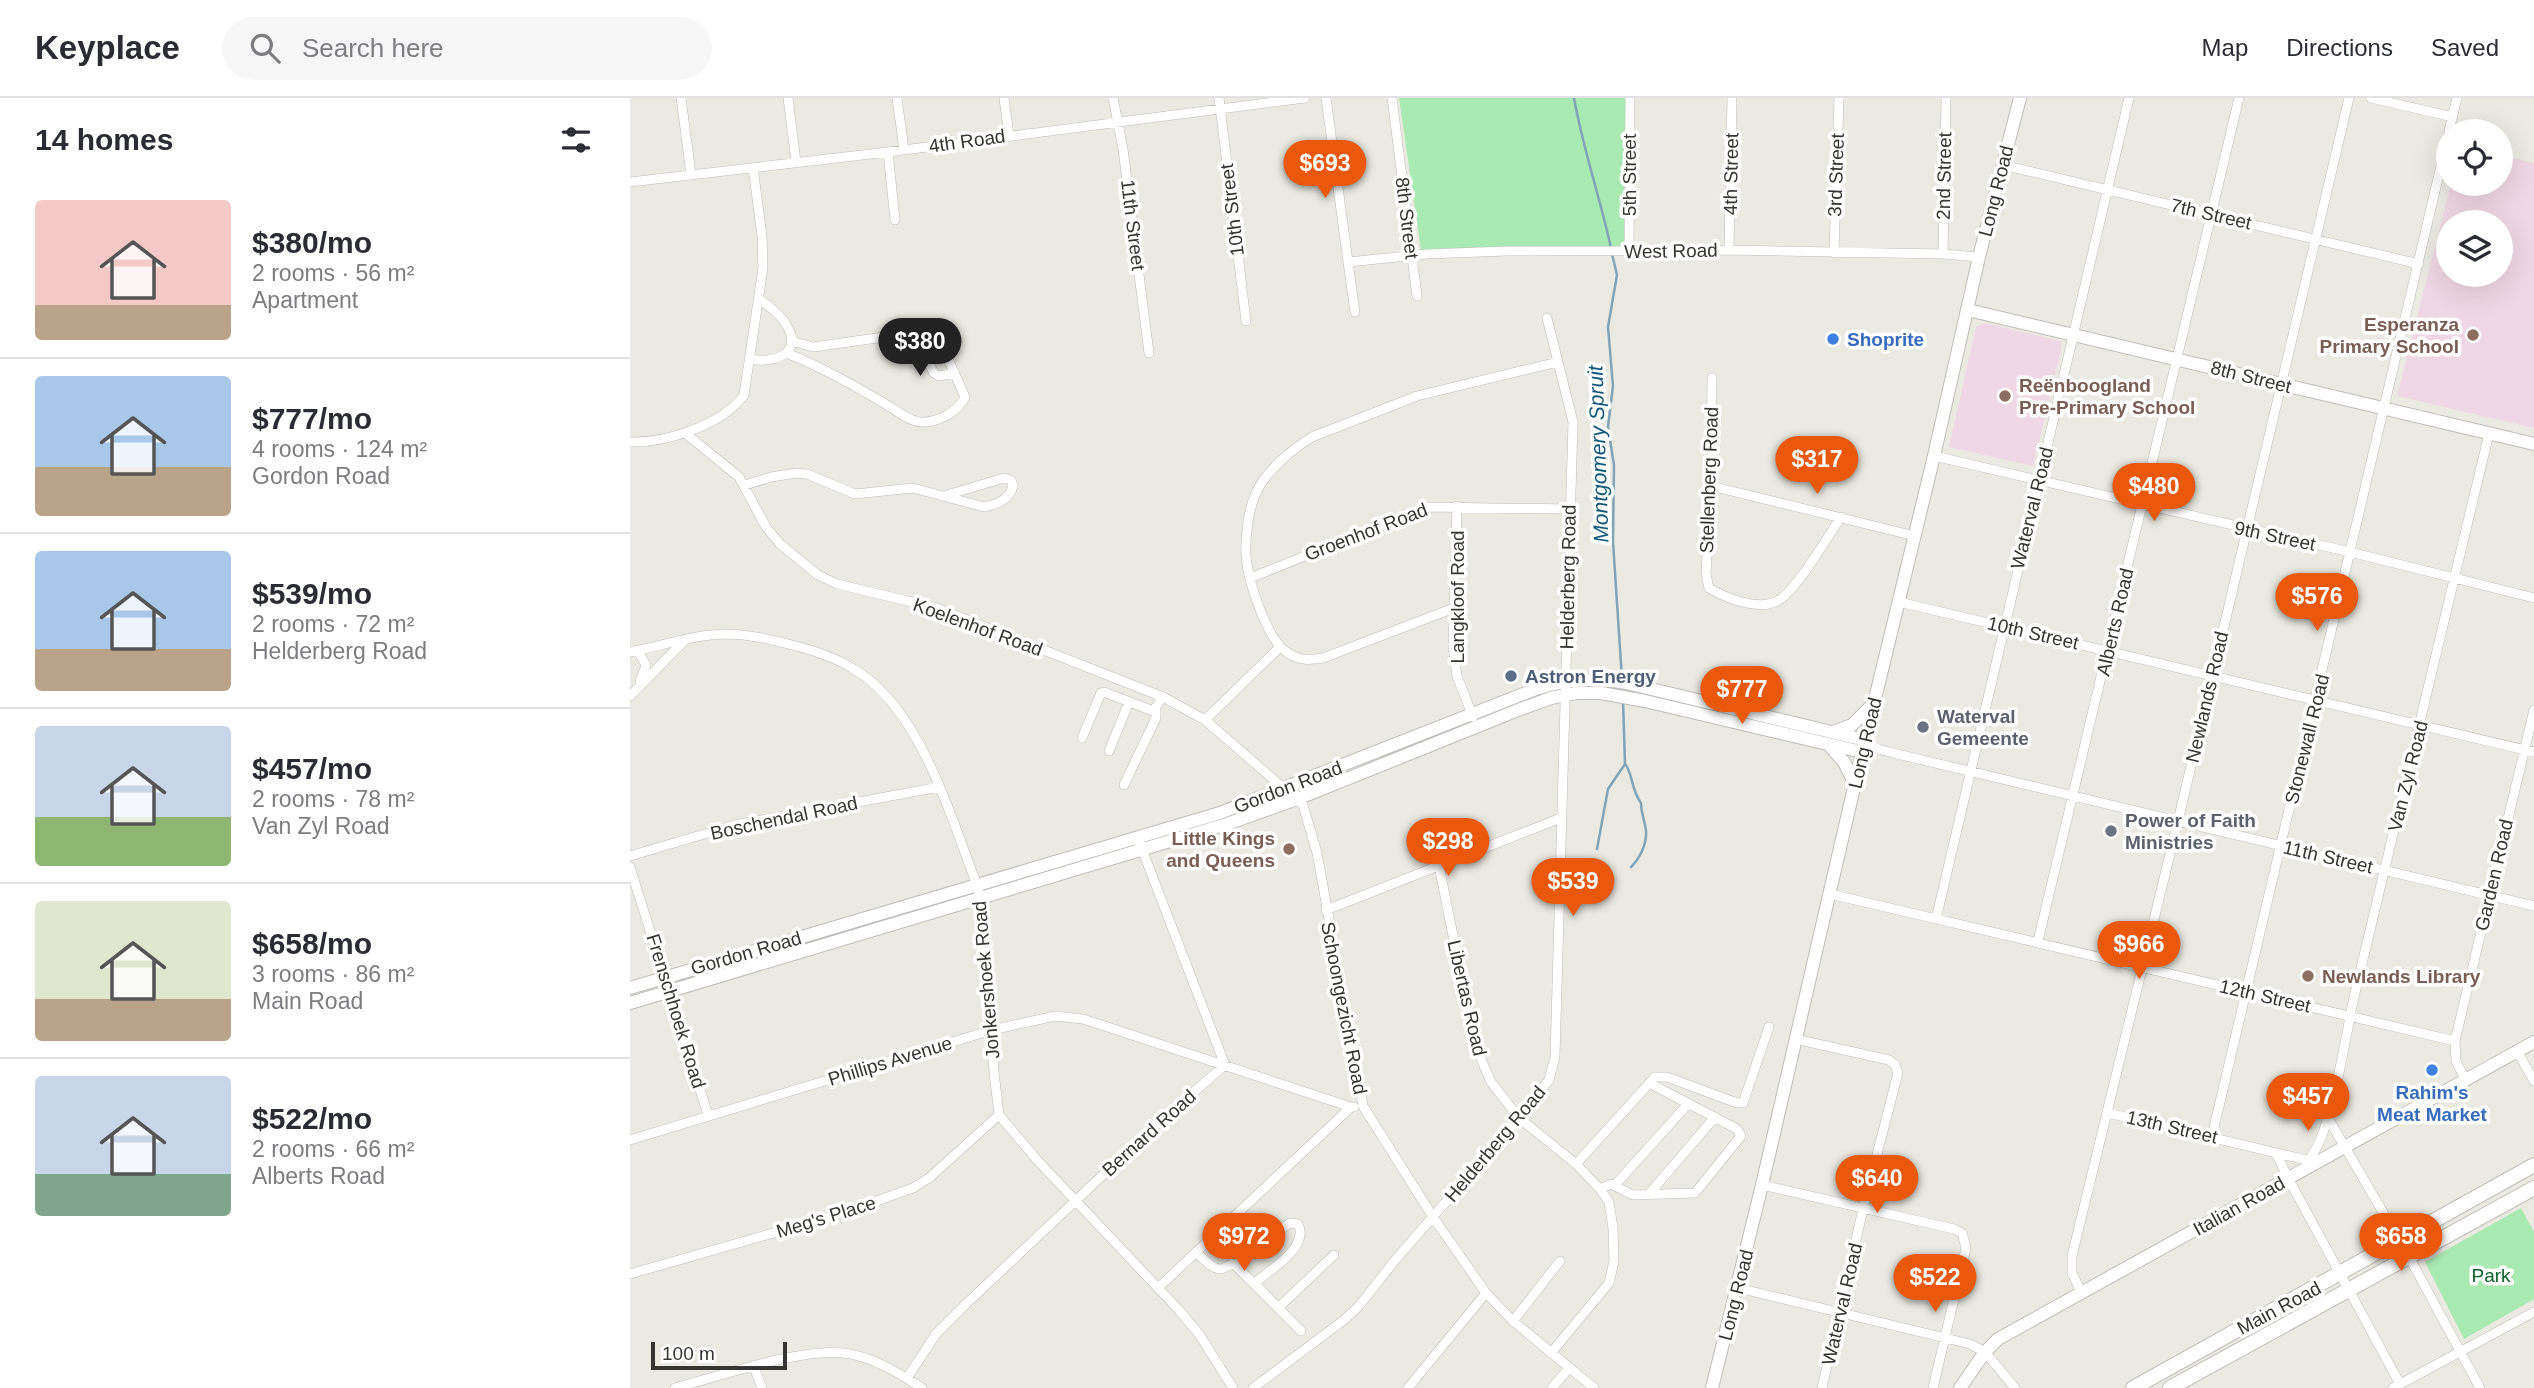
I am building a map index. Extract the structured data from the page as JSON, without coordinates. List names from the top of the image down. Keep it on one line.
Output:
{"streets":{"main road":["Main Road"],"street":["4th Road","4th Street","5th Street","3rd Street","2nd Street","Long Road","10th Street","7th Street","8th Street","11th Street","West Road","Stellenberg Road","Waterval Road","Groenhof Road","9th Street","Helderberg Road","Langkloof Road","Alberts Road","Koelenhof Road","Newlands Road","Stonewall Road","Van Zyl Road","Gordon Road","Boschendal Road","Garden Road","Jonkershoek Road","12th Street","Libertas Road","Schoongezicht Road","Frenschhoek Road","Phillips Avenue","13th Street","Bernard Road","Italian Road","Meg's Place"]},"crossings":[["4th Road","10th Street"],["4th Road","11th Street"],["4th Street","West Road"],["5th Street","West Road"],["3rd Street","West Road"],["2nd Street","West Road"],["Long Road","10th Street"],["Long Road","7th Street"],["Long Road","8th Street"],["Long Road","11th Street"],["Long Road","West Road"],["Long Road","Waterval Road"],["Long Road","9th Street"],["Long Road","Gordon Road"],["Long Road","12th Street"],["10th Street","Waterval Road"],["10th Street","Alberts Road"],["10th Street","Newlands Road"],["10th Street","Stonewall Road"],["10th Street","Van Zyl Road"],["10th Street","Garden Road"],["7th Street","Waterval Road"],["7th Street","Alberts Road"],["7th Street","Newlands Road"],["7th Street","Stonewall Road"],["8th Street","West Road"],["8th Street","Waterval Road"],["8th Street","Alberts Road"],["8th Street","Newlands Road"],["8th Street","Stonewall Road"],["8th Street","Van Zyl Road"],["11th Street","Waterval Road"],["11th Street","Alberts Road"],["11th Street","Newlands Road"],["11th Street","Stonewall Road"],["11th Street","Van Zyl Road"],["11th Street","Gordon Road"],["11th Street","Garden Road"],["Waterval Road","9th Street"],["Waterval Road","12th Street"],["Groenhof Road","Helderberg Road"],["Groenhof Road","Langkloof Road"],["9th Street","Alberts Road"],["9th Street","Newlands Road"],["9th Street","Stonewall Road"],["9th Street","Van Zyl Road"],["Helderberg Road","Gordon Road"],["Helderberg Road","Libertas Road"],["Helderberg Road","Schoongezicht Road"],["Langkloof Road","Gordon Road"],["Alberts Road","12th Street"],["Koelenhof Road","Gordon Road"],["Koelenhof Road","Schoongezicht Road"],["Newlands Road","12th Street"],["Newlands Road","13th Street"],["Newlands Road","Italian Road"],["Stonewall Road","12th Street"],["Stonewall Road","13th Street"],["Van Zyl Road","12th Street"],["Van Zyl Road","13th Street"],["Van Zyl Road","Italian Road"],["Gordon Road","Jonkershoek Road"],["Gordon Road","Schoongezicht Road"],["Gordon Road","Frenschhoek Road"],["Boschendal Road","Jonkershoek Road"],["Garden Road","12th Street"],["Jonkershoek Road","Phillips Avenue"],["Jonkershoek Road","Meg's Place"],["Libertas Road","Schoongezicht Road"],["Schoongezicht Road","Phillips Avenue"],["Frenschhoek Road","Phillips Avenue"],["Phillips Avenue","Bernard Road"],["13th Street","Italian Road"]],"water":["Montgomery Spruit"],"parks":["Park"],"places":["Esperanza Primary School","Shoprite","Reënboogland Pre-Primary School","Astron Energy","Waterval Gemeente","Power of Faith Ministries","Little Kings and Queens","Newlands Library","Rahim's Meat Market"],"scale_bar":"100 m","page":{"header":"Keyplace","search":"Search here","nav":["Map","Directions","Saved"],"heading":"14 homes","price":["$693","$380","$317","$480","$576","$777","$298","$539","$966","$457","$640","$972","$658","$522"],"list":[{"name":"$380/mo","note":"2 rooms · 56 m² · Apartment"},{"name":"$777/mo","note":"4 rooms · 124 m² · Gordon Road"},{"name":"$539/mo","note":"2 rooms · 72 m² · Helderberg Road"},{"name":"$457/mo","note":"2 rooms · 78 m² · Van Zyl Road"},{"name":"$658/mo","note":"3 rooms · 86 m² · Main Road"},{"name":"$522/mo","note":"2 rooms · 66 m² · Alberts Road"}],"scale":"100 m"}}
